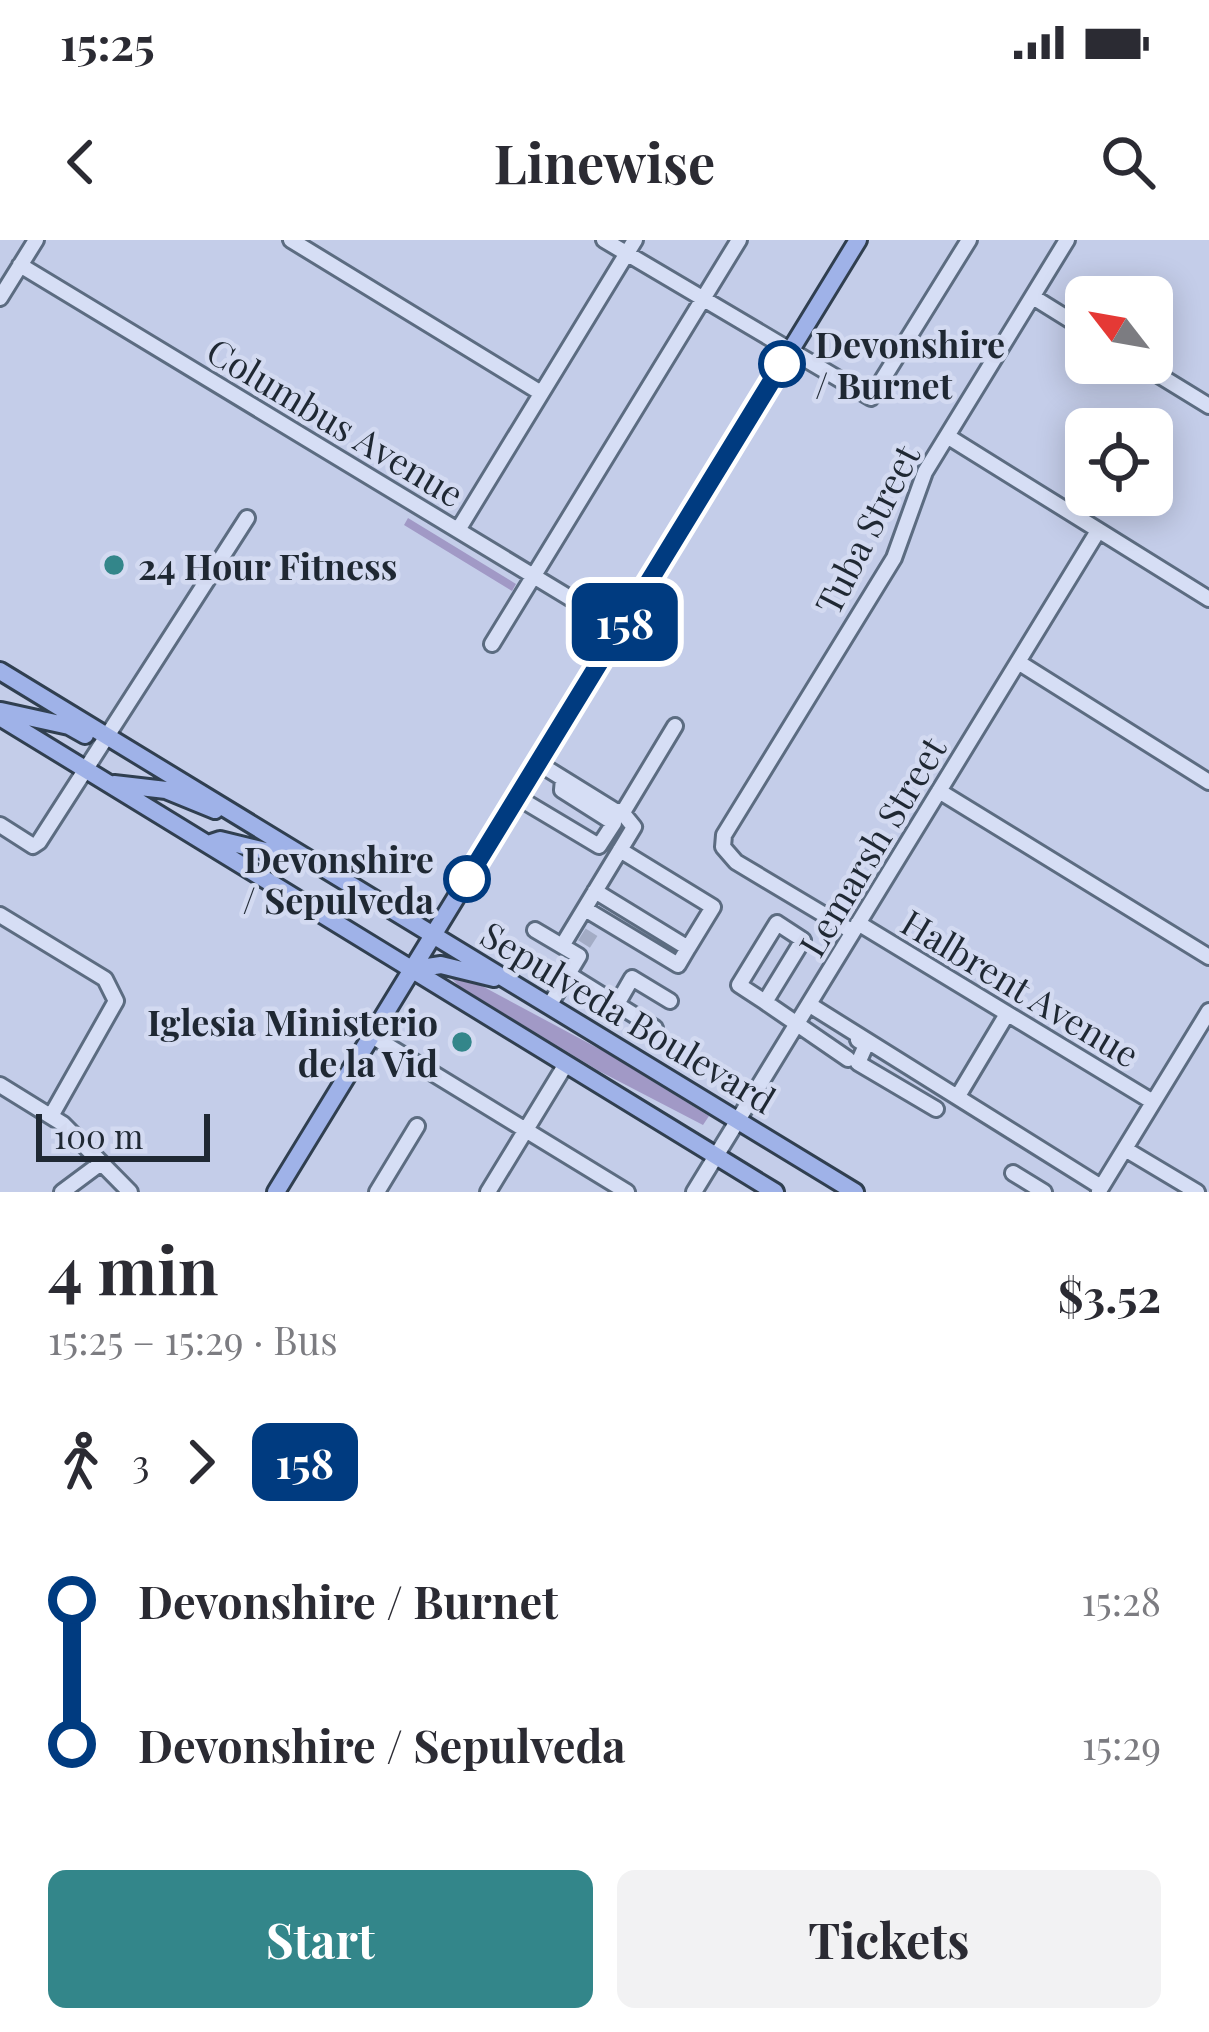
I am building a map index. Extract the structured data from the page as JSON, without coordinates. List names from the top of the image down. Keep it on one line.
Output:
{"streets":{"main road":["Sepulveda Boulevard"],"street":["Columbus Avenue","Tuba Street","Lemarsh Street","Halbrent Avenue"]},"crossings":[["Tuba Street","Halbrent Avenue"],["Lemarsh Street","Halbrent Avenue"],["Lemarsh Street","Sepulveda Boulevard"]],"places":["Devonshire / Burnet","24 Hour Fitness","Devonshire / Sepulveda","Iglesia Ministerio de la Vid"],"lines":["bus line 158"],"scale_bar":"100 m","north":"top left","page":{"status":"15:25","header":"Linewise","on_map":"158","scale":"100 m","heading":["4 min","15:25 – 15:29 · Bus","$3.52"],"legs":["3","158"],"list":[{"name":"Devonshire / Burnet","value":"15:28"},{"name":"Devonshire / Sepulveda","value":"15:29"}],"buttons":["Start","Tickets"]}}
